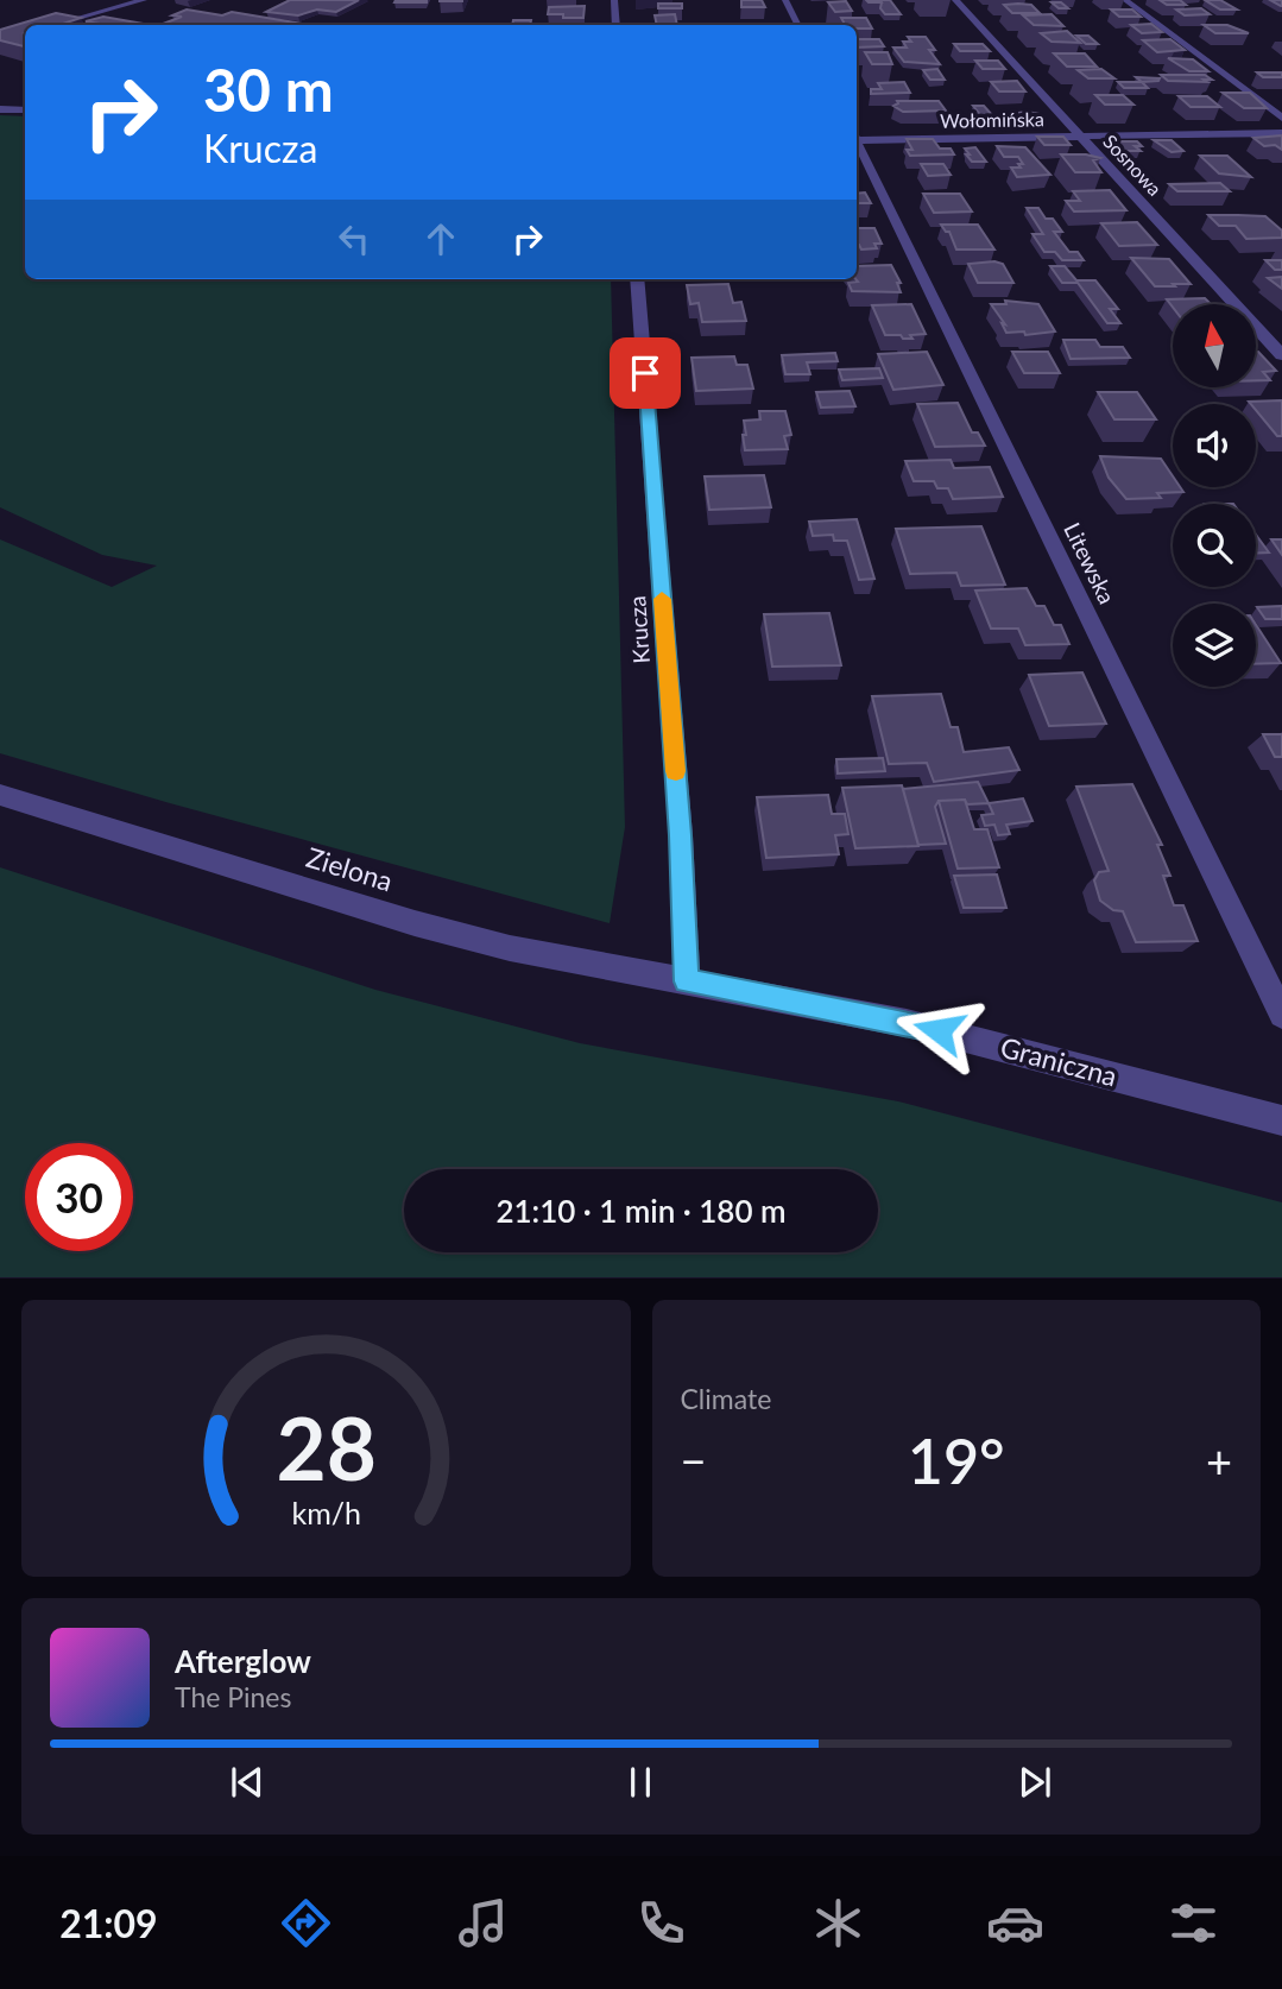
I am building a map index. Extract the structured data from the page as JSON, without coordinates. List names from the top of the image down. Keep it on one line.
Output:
{"streets":{"street":["Wołomińska","Sosnowa","Litewska","Krucza","Zielona","Graniczna"]},"crossings":[["Wołomińska","Sosnowa"],["Krucza","Zielona"],["Krucza","Graniczna"],["Zielona","Graniczna"]],"north":"top","page":{"turn":["30 m","Krucza"],"limit":"30","trip":"21:10 · 1 min · 180 m","tile":"Climate","heat":["−","19°","+"],"song":["Afterglow","The Pines"],"tabs":"21:09","gauge":["28","km/h"]}}
